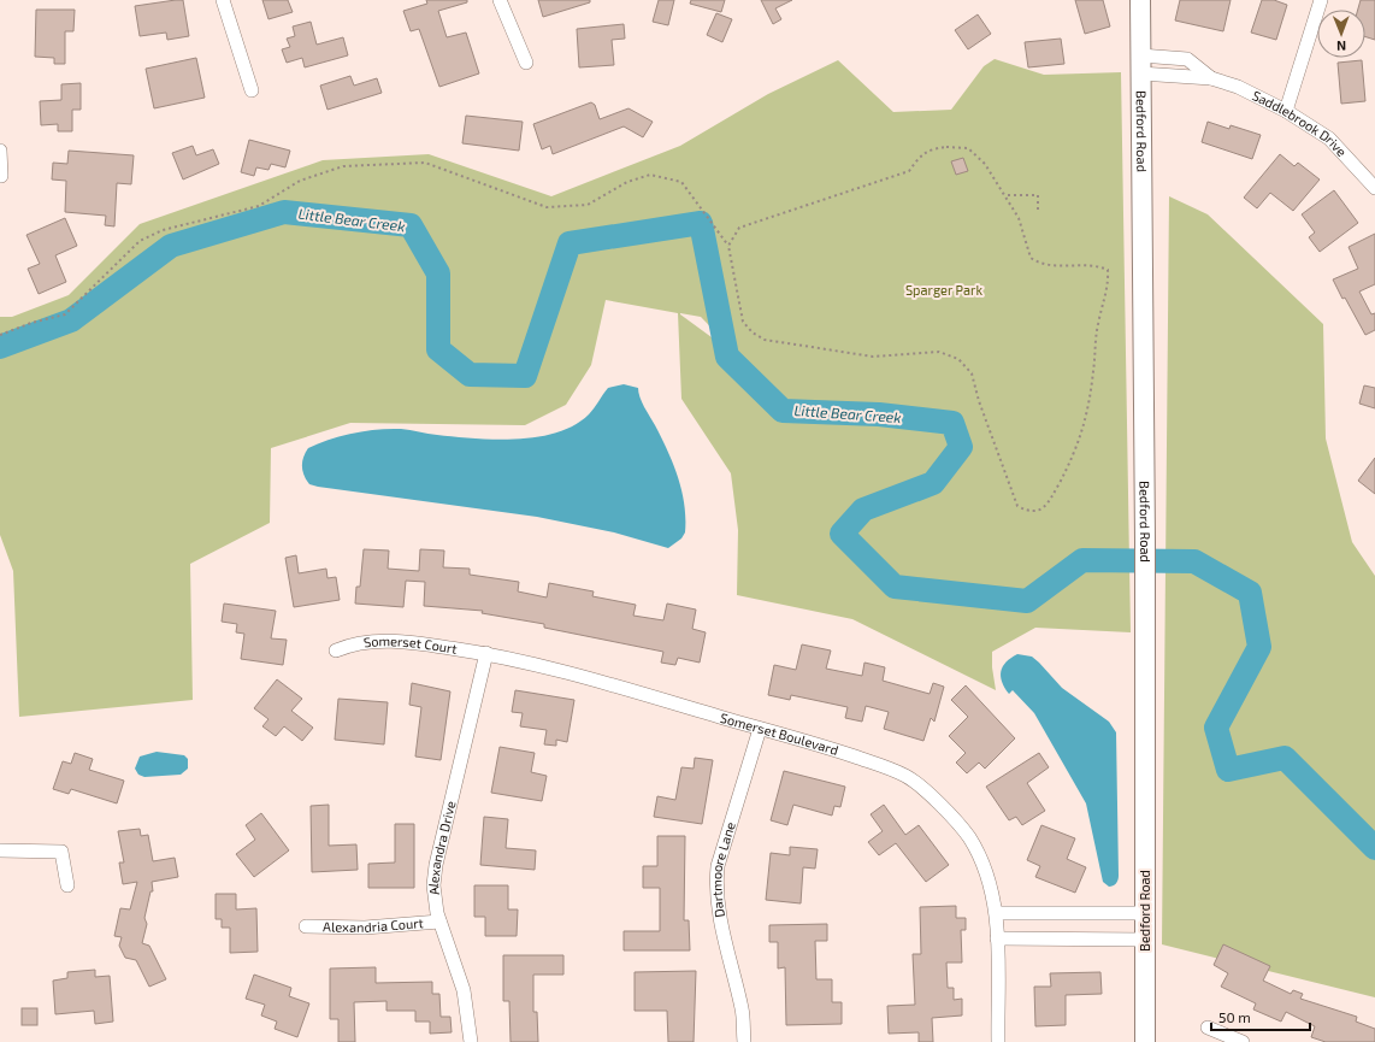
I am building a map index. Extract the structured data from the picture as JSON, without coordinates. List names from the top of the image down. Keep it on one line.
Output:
{"streets":{"street":["Saddlebrook Drive","Bedford Road","Somerset Court","Somerset Boulevard","Alexandra Drive","Dartmoore Lane","Alexandria Court"]},"crossings":[["Saddlebrook Drive","Bedford Road"],["Somerset Court","Somerset Boulevard"],["Somerset Court","Alexandra Drive"],["Somerset Boulevard","Alexandra Drive"],["Somerset Boulevard","Dartmoore Lane"],["Alexandra Drive","Alexandria Court"]],"water":["Little Bear Creek"],"parks":["Sparger Park"],"scale_bar":"50 m","north":"bottom"}
